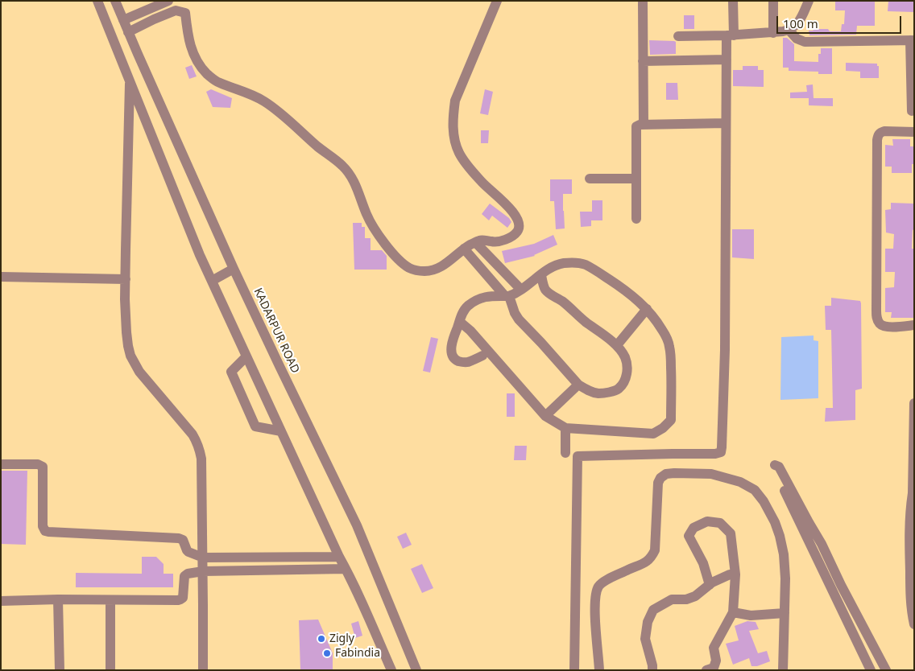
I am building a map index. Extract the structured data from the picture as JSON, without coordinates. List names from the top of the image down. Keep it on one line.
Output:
{"streets":{"street":["KADARPUR ROAD"]},"places":["Zigly","Fabindia"],"scale_bar":"100 m"}
